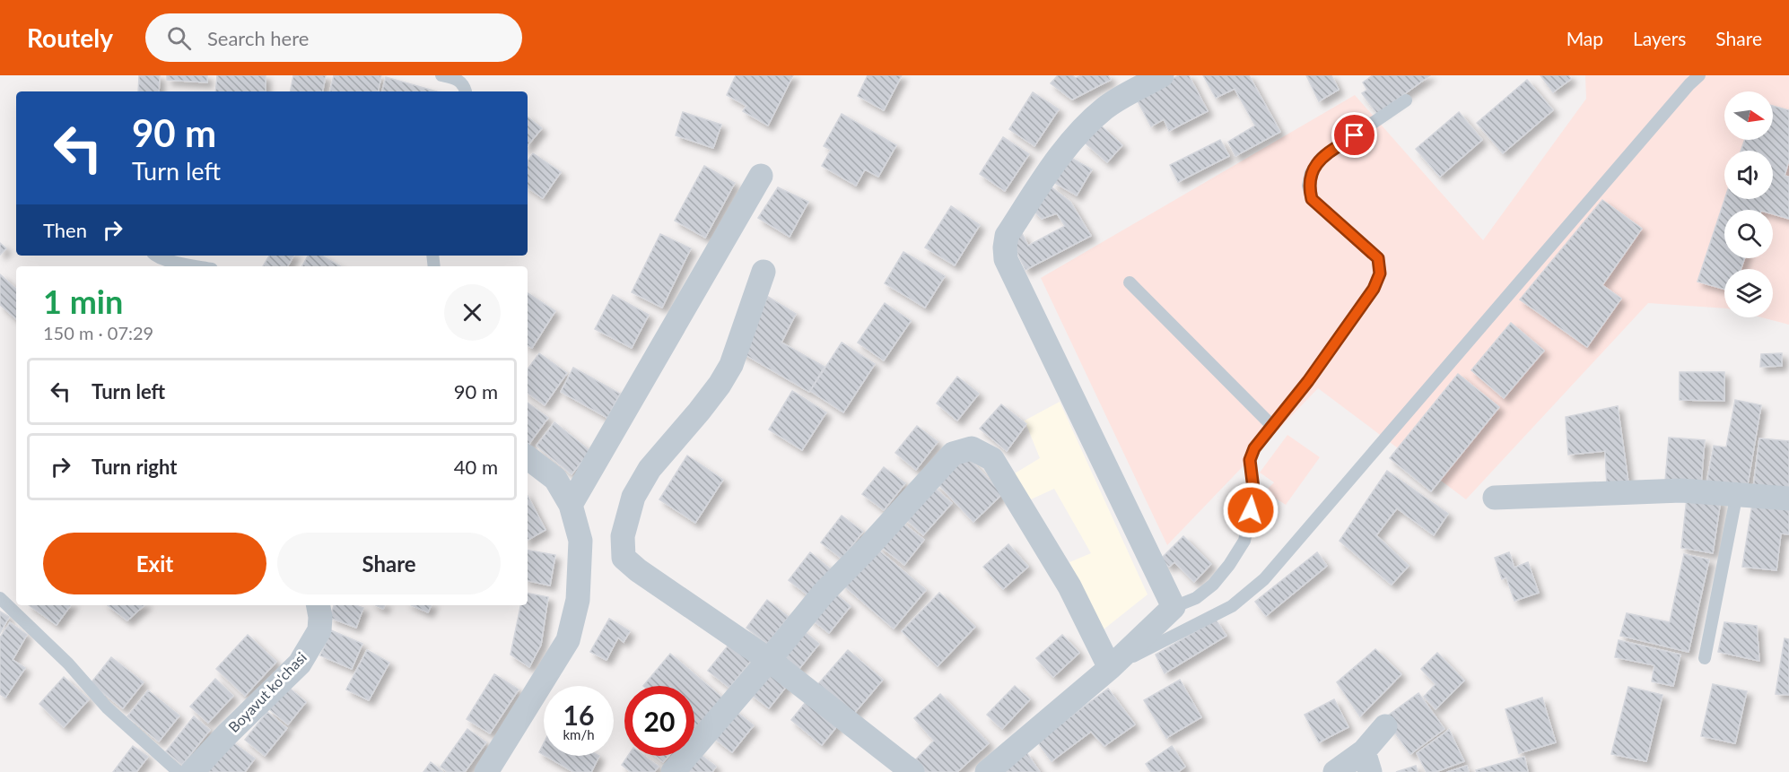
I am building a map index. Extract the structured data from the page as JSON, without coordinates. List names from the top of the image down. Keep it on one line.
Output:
{"streets":{"street":["Boyavut ko'chasi"]},"north":"right","page":{"header":"Routely","search":"Search here","nav":["Map","Layers","Share"],"turn":["90 m","Turn left"],"then":"Then","heading":["1 min","150 m · 07:29"],"list":[{"name":"Turn left","value":"90 m"},{"name":"Turn right","value":"40 m"}],"buttons":["Exit","Share"],"speed":"16 km/h","limit":"20"}}
